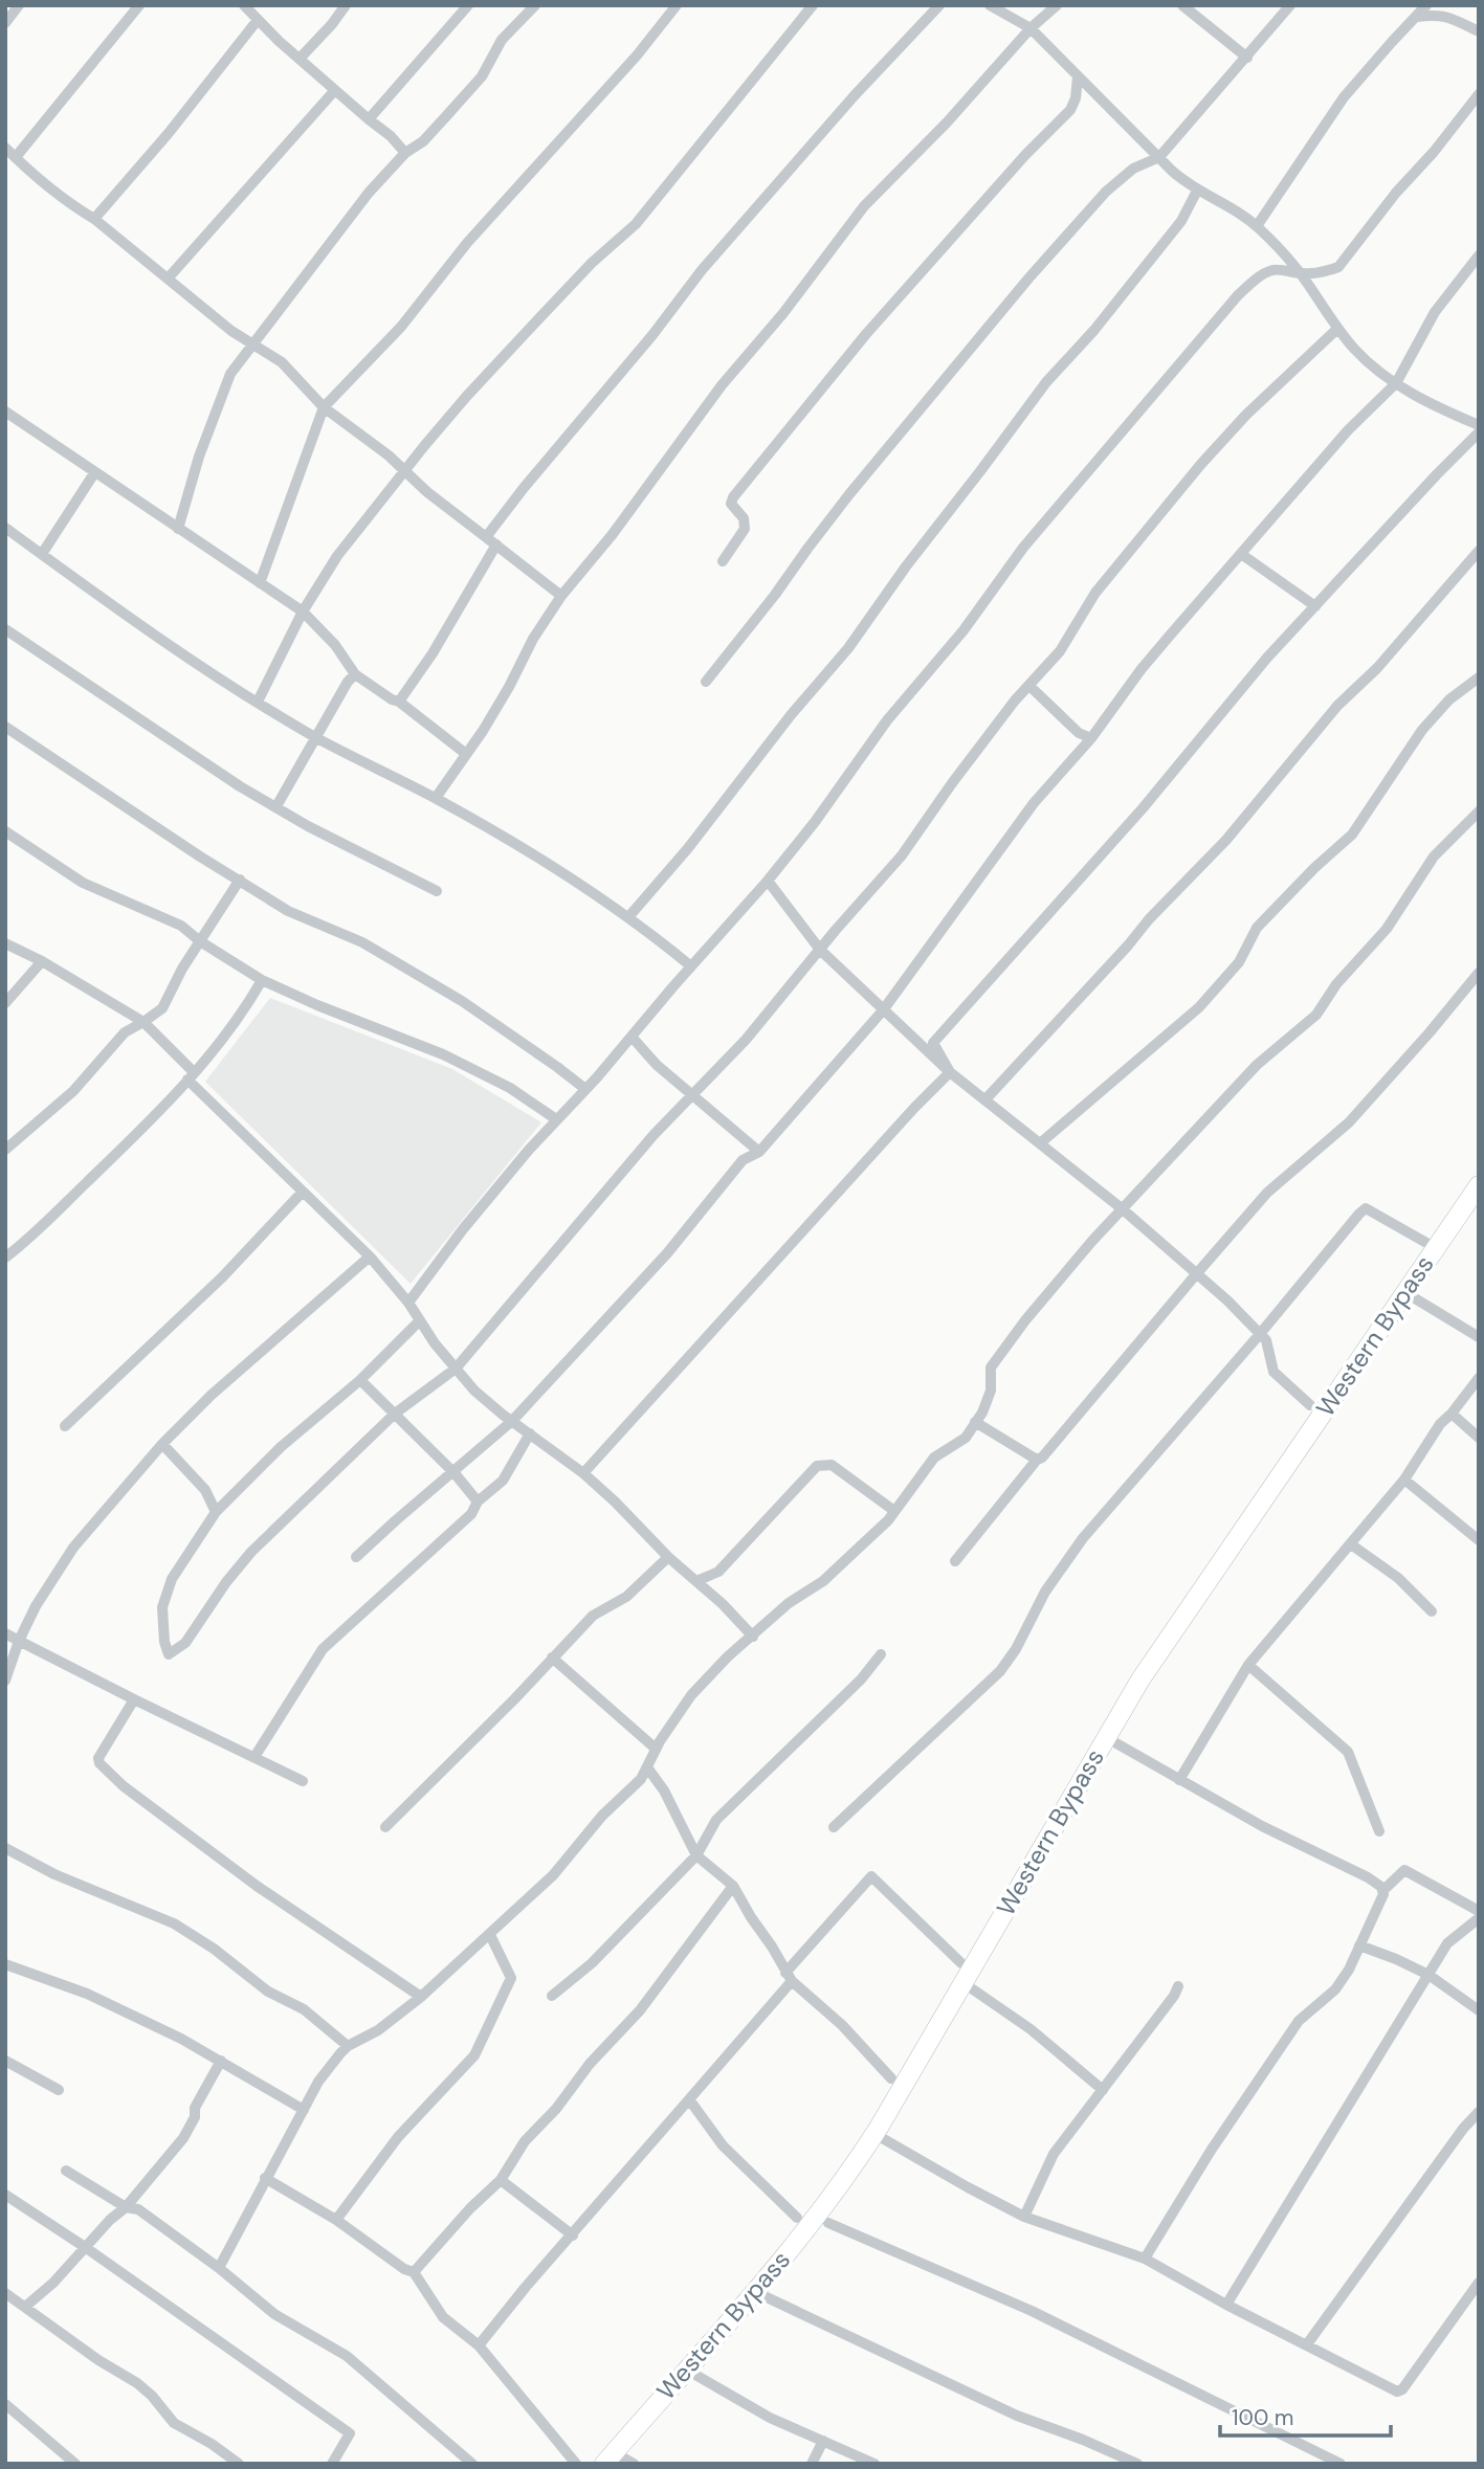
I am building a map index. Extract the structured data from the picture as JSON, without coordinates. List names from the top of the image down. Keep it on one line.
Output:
{"streets":{"main road":["Western Bypass"]},"scale_bar":"100 m"}
